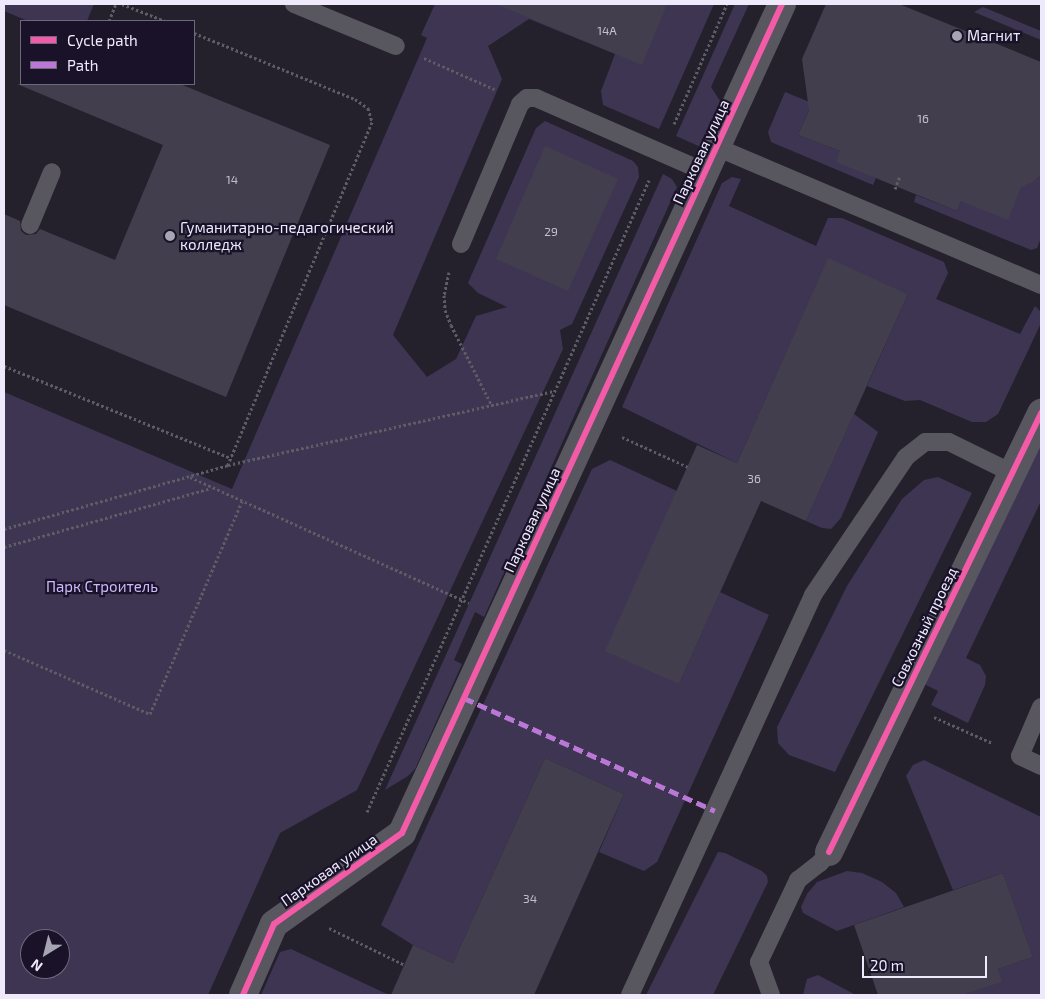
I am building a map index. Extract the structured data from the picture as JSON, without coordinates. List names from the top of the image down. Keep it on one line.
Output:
{"streets":{"street":["Парковая улица","Совхозный проезд"]},"parks":["Парк Строитель"],"places":["Магнит","Гуманитарно-педагогический колледж"],"house_numbers":["14А","16","14","29","36","34"],"legend":["Cycle path","Path"],"scale_bar":"20 m","north":"bottom left"}
